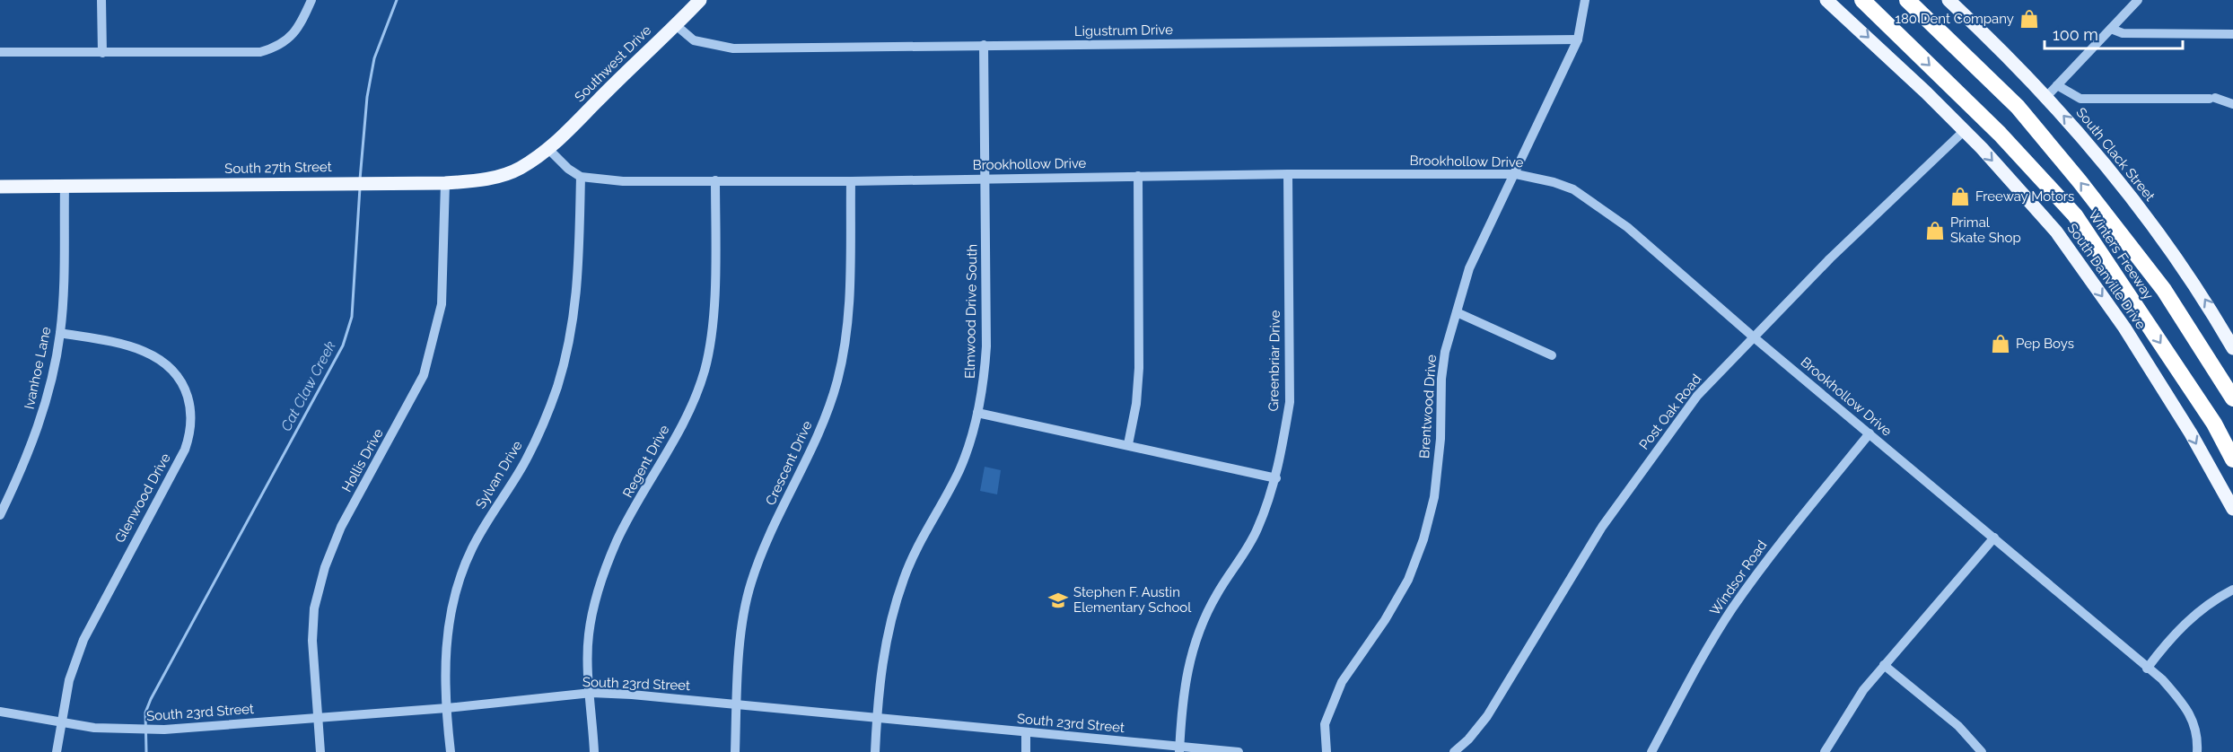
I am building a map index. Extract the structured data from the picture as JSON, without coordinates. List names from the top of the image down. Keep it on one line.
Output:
{"streets":{"highway":["Winters Freeway"],"main road":["Southwest Drive","South Clack Street","South 27th Street","South Danville Drive"],"street":["Ligustrum Drive","Brookhollow Drive","Elmwood Drive South","Greenbriar Drive","Ivanhoe Lane","Brentwood Drive","Post Oak Road","Hollis Drive","Regent Drive","Crescent Drive","Sylvan Drive","Glenwood Drive","Windsor Road","South 23rd Street"]},"crossings":[["Ligustrum Drive","Southwest Drive"],["Ligustrum Drive","Elmwood Drive South"],["Ligustrum Drive","Brentwood Drive"],["Southwest Drive","South 27th Street"],["Brookhollow Drive","Elmwood Drive South"],["Brookhollow Drive","Greenbriar Drive"],["Brookhollow Drive","Brentwood Drive"],["Brookhollow Drive","Post Oak Road"],["Brookhollow Drive","Regent Drive"],["Brookhollow Drive","Crescent Drive"],["Brookhollow Drive","Sylvan Drive"],["Brookhollow Drive","Windsor Road"],["South 27th Street","Ivanhoe Lane"],["South 27th Street","Hollis Drive"],["South Danville Drive","Post Oak Road"],["Elmwood Drive South","South 23rd Street"],["Greenbriar Drive","South 23rd Street"],["Ivanhoe Lane","Glenwood Drive"],["Hollis Drive","South 23rd Street"],["Regent Drive","South 23rd Street"],["Crescent Drive","South 23rd Street"],["Sylvan Drive","South 23rd Street"],["Glenwood Drive","South 23rd Street"]],"one_way":["South Clack Street","South Danville Drive"],"water":["Cat Claw Creek"],"places":{"shop":["180 Dent Company","Freeway Motors","Primal Skate Shop","Pep Boys"],"school or university":["Stephen F. Austin Elementary School"]},"scale_bar":"100 m"}
